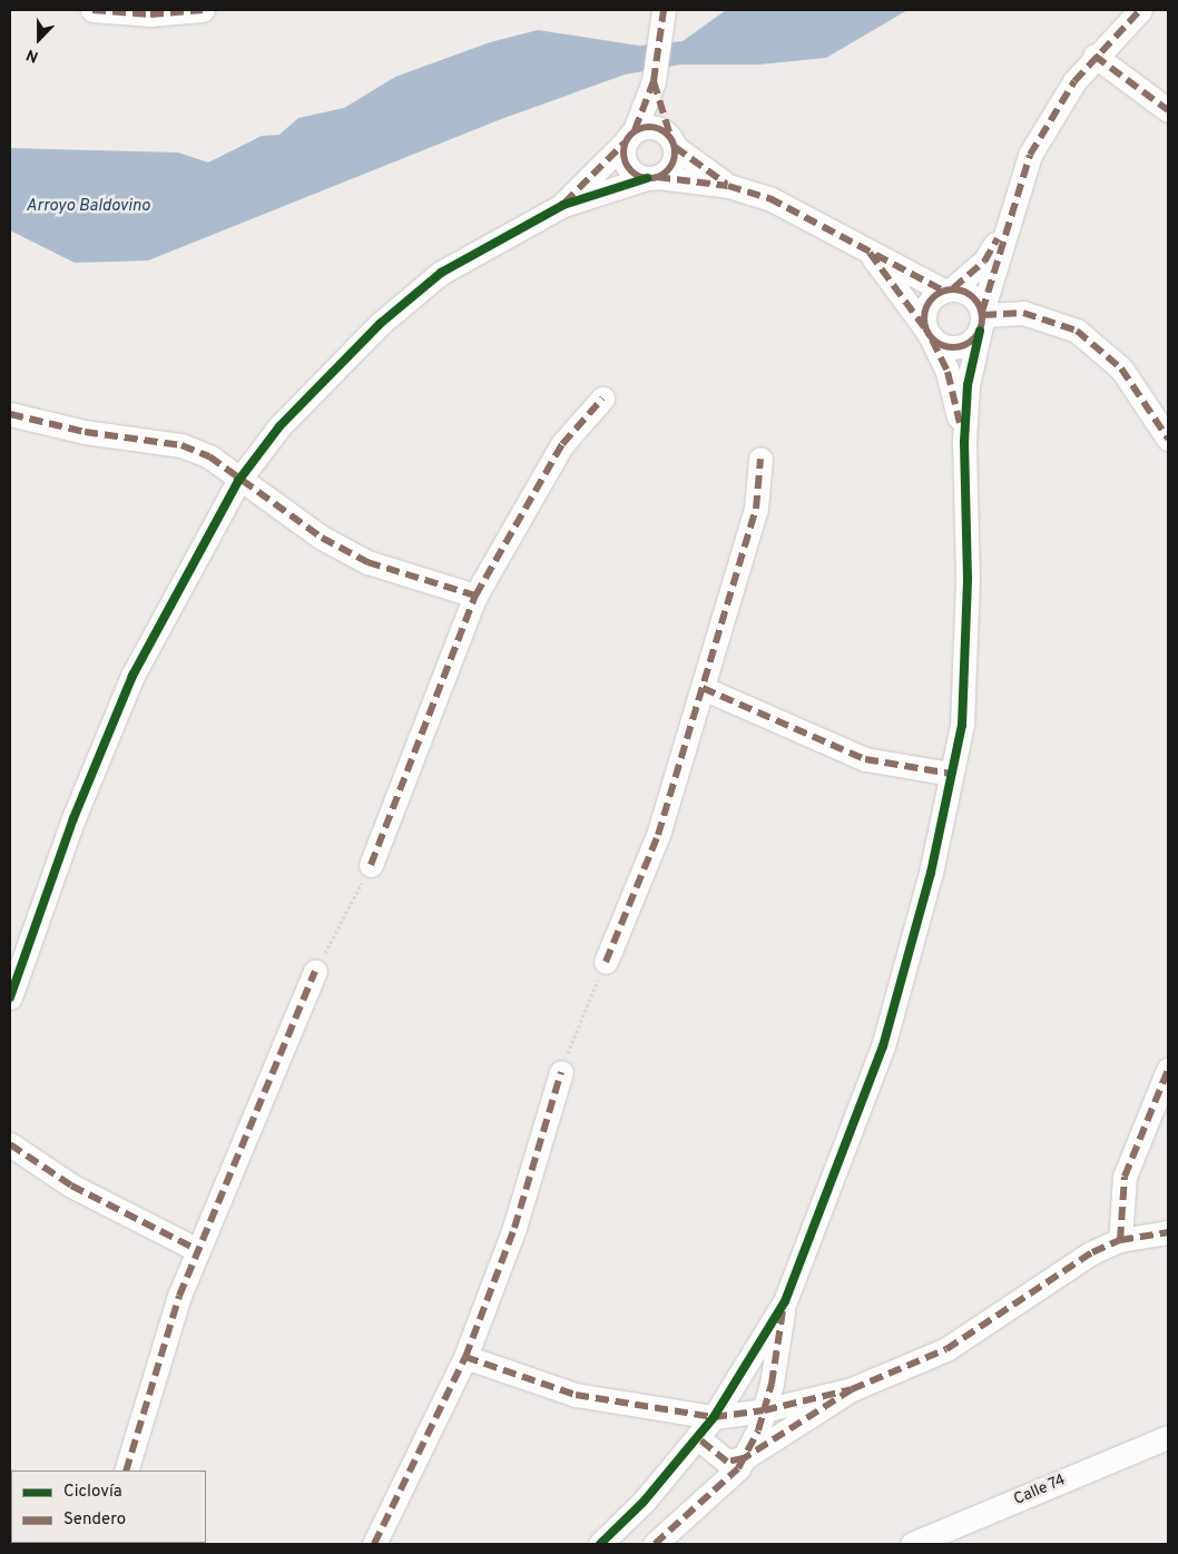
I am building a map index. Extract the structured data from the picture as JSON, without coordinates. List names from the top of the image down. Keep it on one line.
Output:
{"streets":{"street":["Calle 74"]},"water":["Arroyo Baldovino"],"legend":["Ciclovía","Sendero"],"north":"bottom"}
